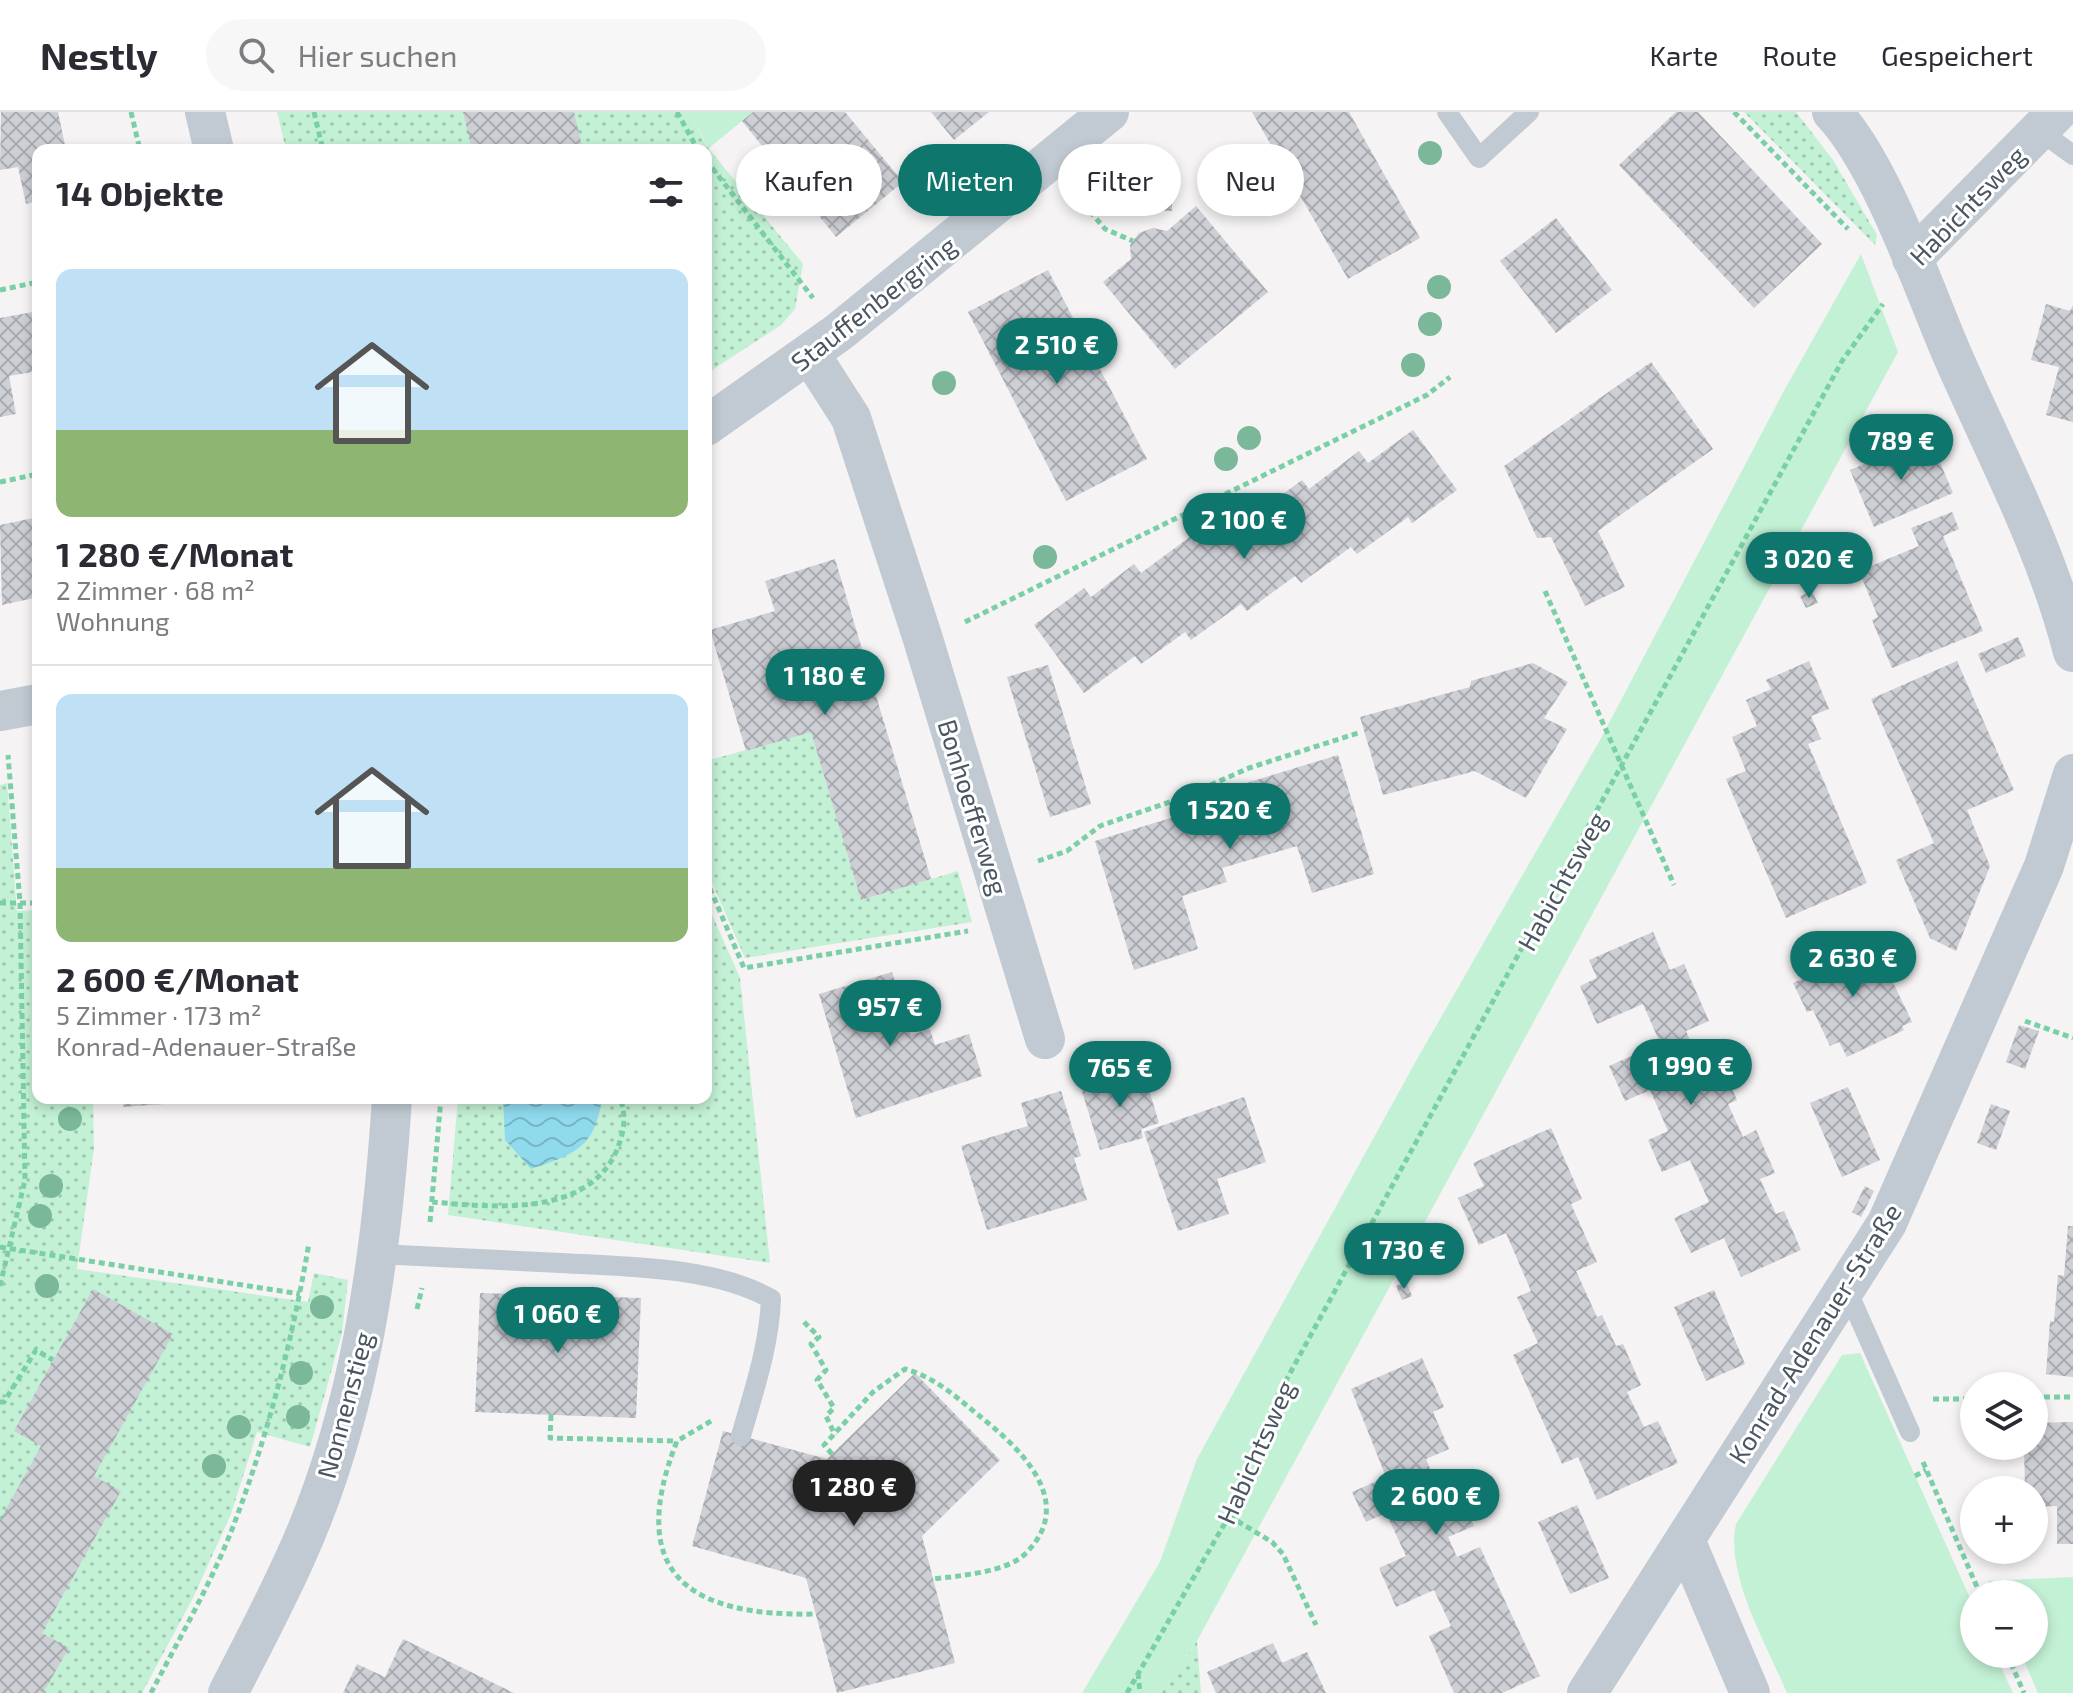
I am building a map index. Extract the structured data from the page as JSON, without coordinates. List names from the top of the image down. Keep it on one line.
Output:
{"streets":{"street":["Habichtsweg","Stauffenbergring","Bonhoefferweg","Konrad-Adenauer-Straße","Nonnenstieg"]},"crossings":[["Stauffenbergring","Bonhoefferweg"]],"page":{"header":"Nestly","search":"Hier suchen","nav":["Karte","Route","Gespeichert"],"chip":["Kaufen","Mieten","Filter","Neu"],"heading":"14 Objekte","list":[{"name":"1 280 €/Monat","note":"2 Zimmer · 68 m² · Wohnung"},{"name":"2 600 €/Monat","note":"5 Zimmer · 173 m² · Konrad-Adenauer-Straße"}],"price":["2 510 €","789 €","2 100 €","3 020 €","1 180 €","1 520 €","2 630 €","957 €","1 990 €","765 €","1 730 €","1 060 €","1 280 €","2 600 €"],"map_buttons":["+","−"]}}
